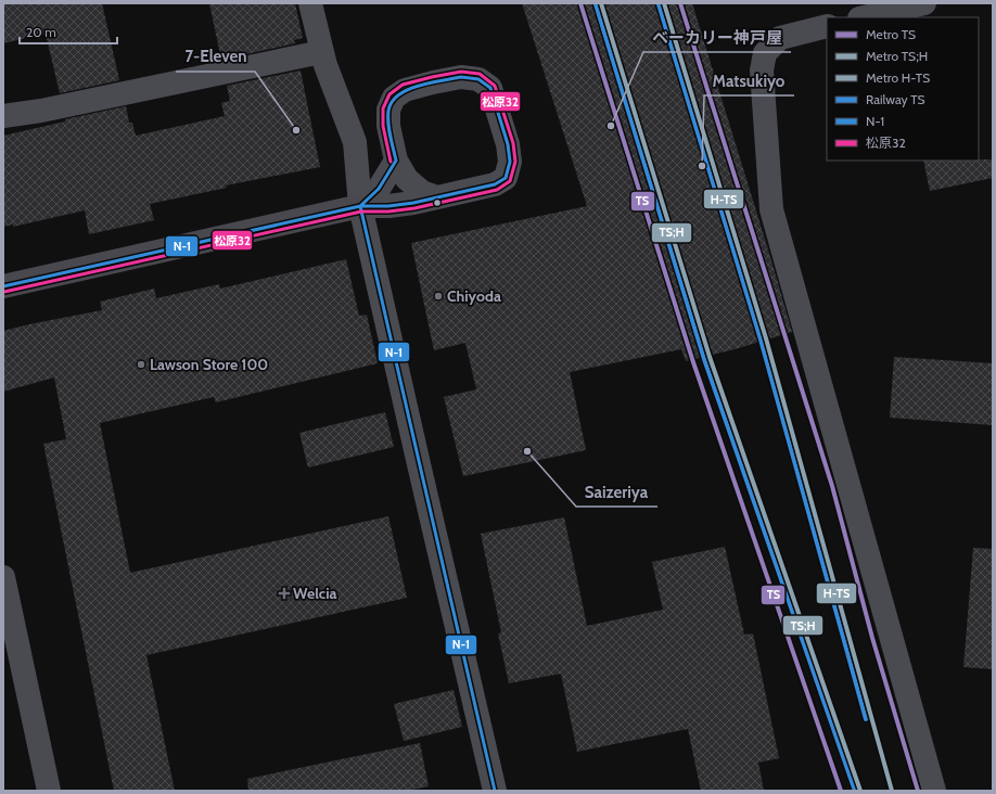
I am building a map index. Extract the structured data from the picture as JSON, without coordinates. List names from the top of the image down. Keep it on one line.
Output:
{"places":{"other":["ベーカリー神戸屋","7-Eleven","Matsukiyo","Chiyoda","Lawson Store 100","Saizeriya"],"health":["Welcia"]},"lines":["metro line TS","metro line TS;H","metro line H-TS","rail line TS","transit line 松原32","transit line N-1"],"legend":["Metro TS","Metro TS;H","Metro H-TS","Railway TS","N-1","松原32"],"scale_bar":"20 m"}
